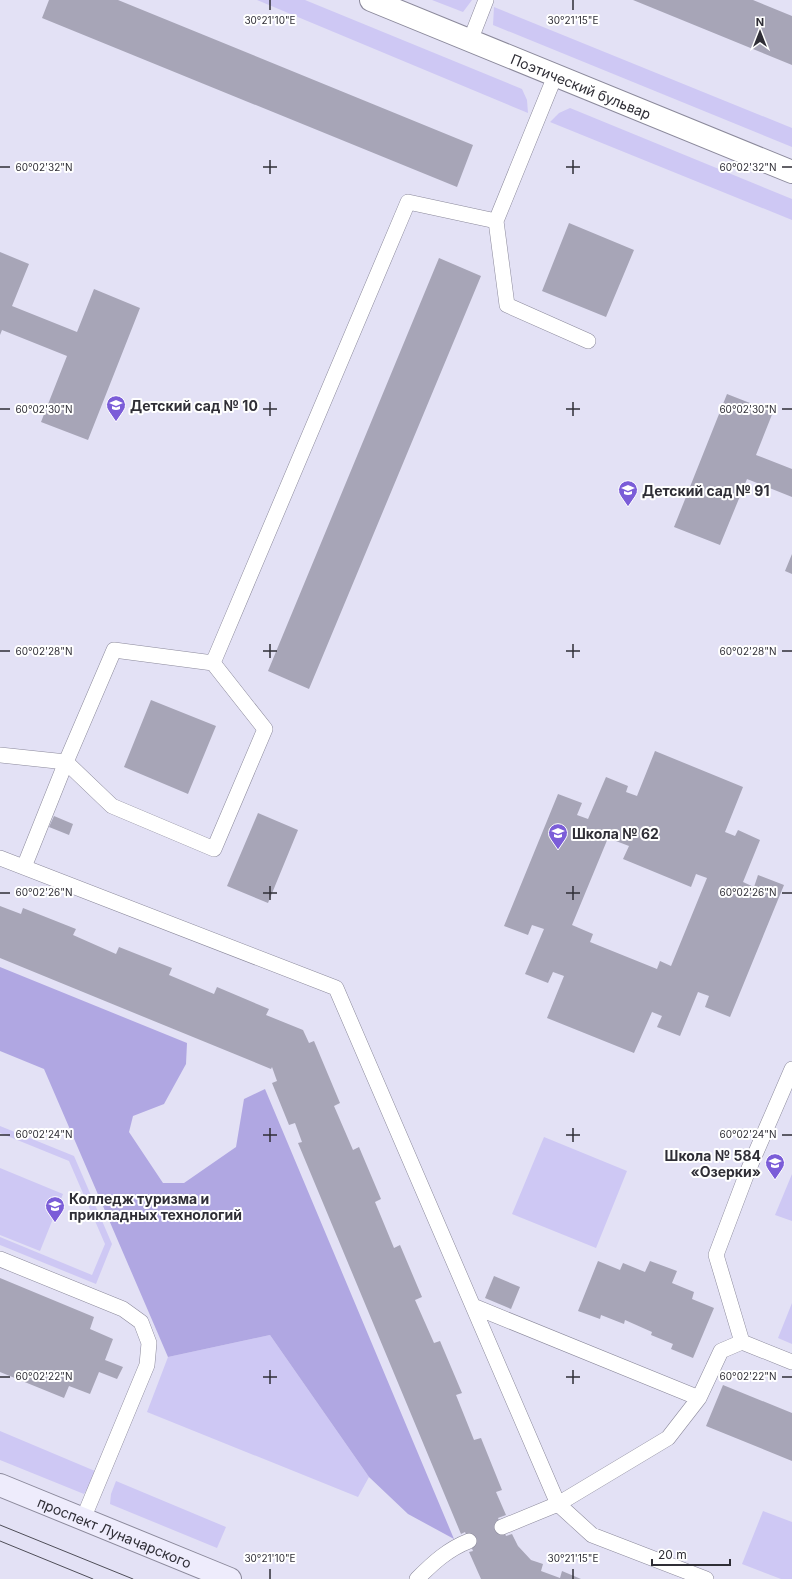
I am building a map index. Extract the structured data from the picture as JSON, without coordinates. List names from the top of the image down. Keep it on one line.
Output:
{"streets":{"main road":["проспект Луначарского"],"street":["Поэтический бульвар"]},"places":{"school or university":["Детский сад № 10","Детский сад № 91","Школа № 62","Школа № 584 «Озерки»","Колледж туризма и прикладных технологий"]},"scale_bar":"20 m","north":"top","coordinates":["30°21'10\"E","30°21'15\"E","60°02'32\"N","60°02'30\"N","60°02'28\"N","60°02'26\"N","60°02'24\"N","60°02'22\"N"]}
